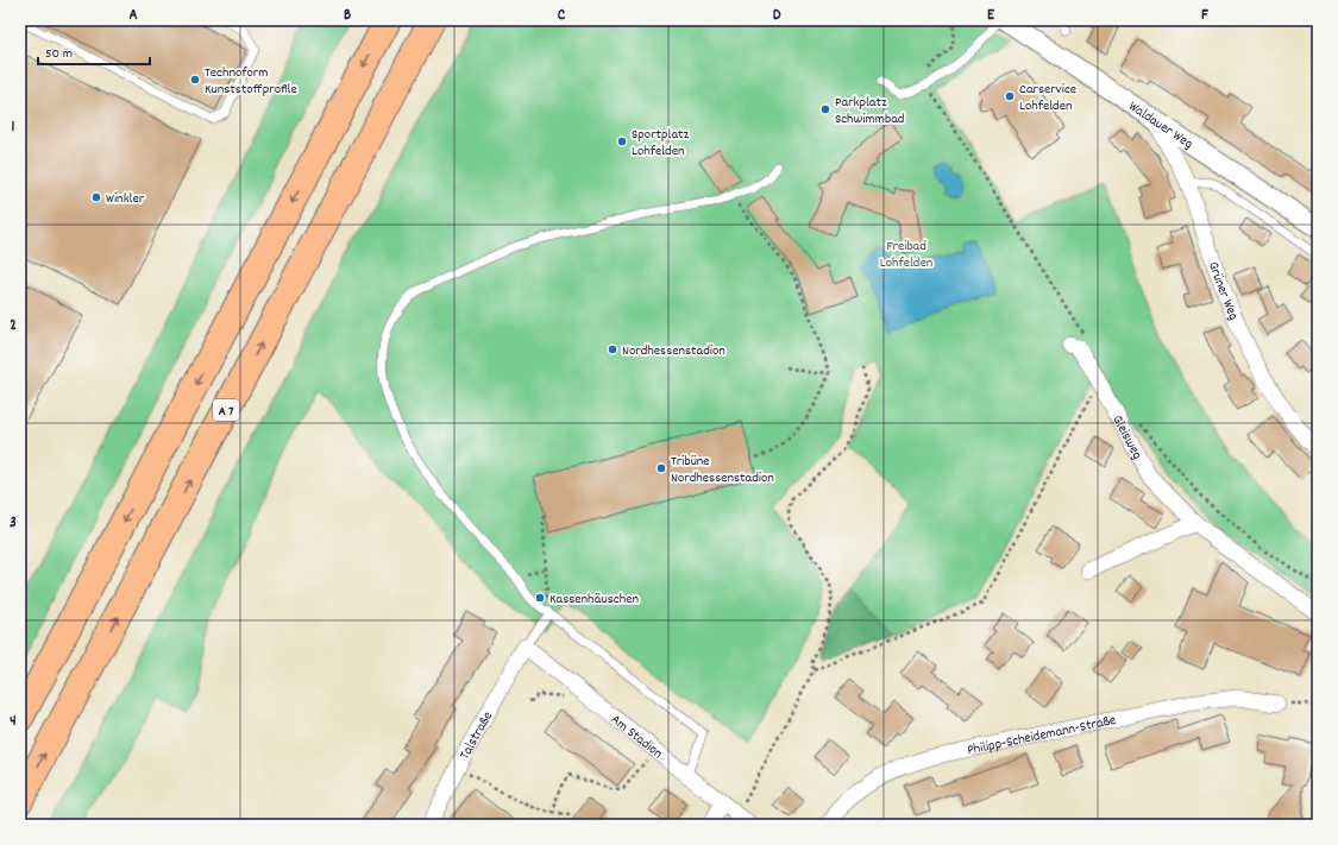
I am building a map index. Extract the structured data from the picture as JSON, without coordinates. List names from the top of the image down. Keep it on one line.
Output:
{"streets":{"highway":["A 7"],"street":["Waldauer Weg","Grüner Weg","Gleisweg","Philipp-Scheidemann-Straße","Talstraße","Am Stadion"]},"crossings":[["Waldauer Weg","Grüner Weg"],["Talstraße","Am Stadion"]],"parks":["Freibad Lohfelden"],"places":["Technoform Kunststoffprofile","Carservice Lohfelden","Parkplatz Schwimmbad","Sportplatz Lohfelden","Winkler","Nordhessenstadion","Tribüne Nordhessenstadion","Kassenhäuschen"],"scale_bar":"50 m","grid":{"columns":["A","B","C","D","E","F"],"rows":["1","2","3","4"]}}
